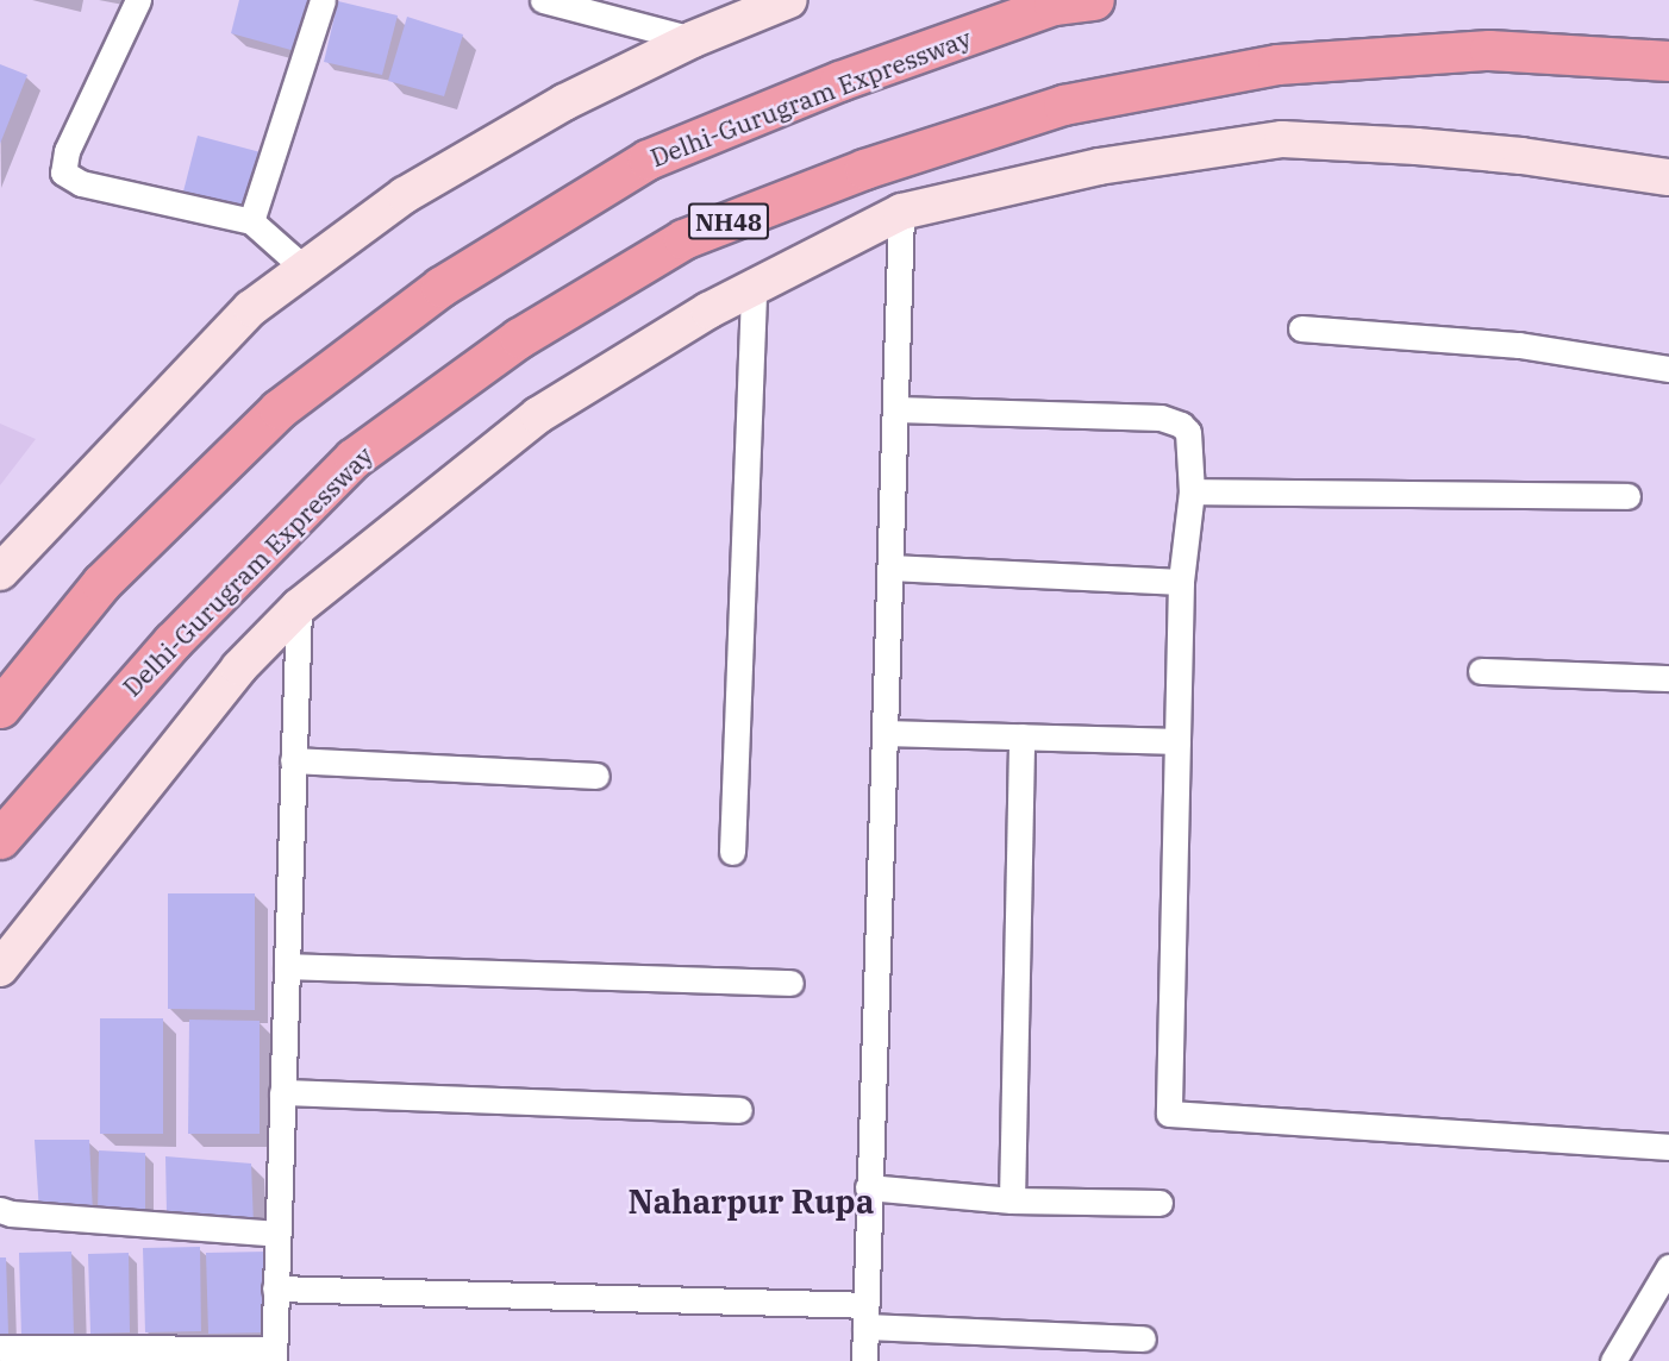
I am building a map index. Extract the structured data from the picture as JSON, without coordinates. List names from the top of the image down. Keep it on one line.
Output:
{"streets":{"highway":["Delhi-Gurugram Expressway","NH48"]},"districts":["Naharpur Rupa"]}
